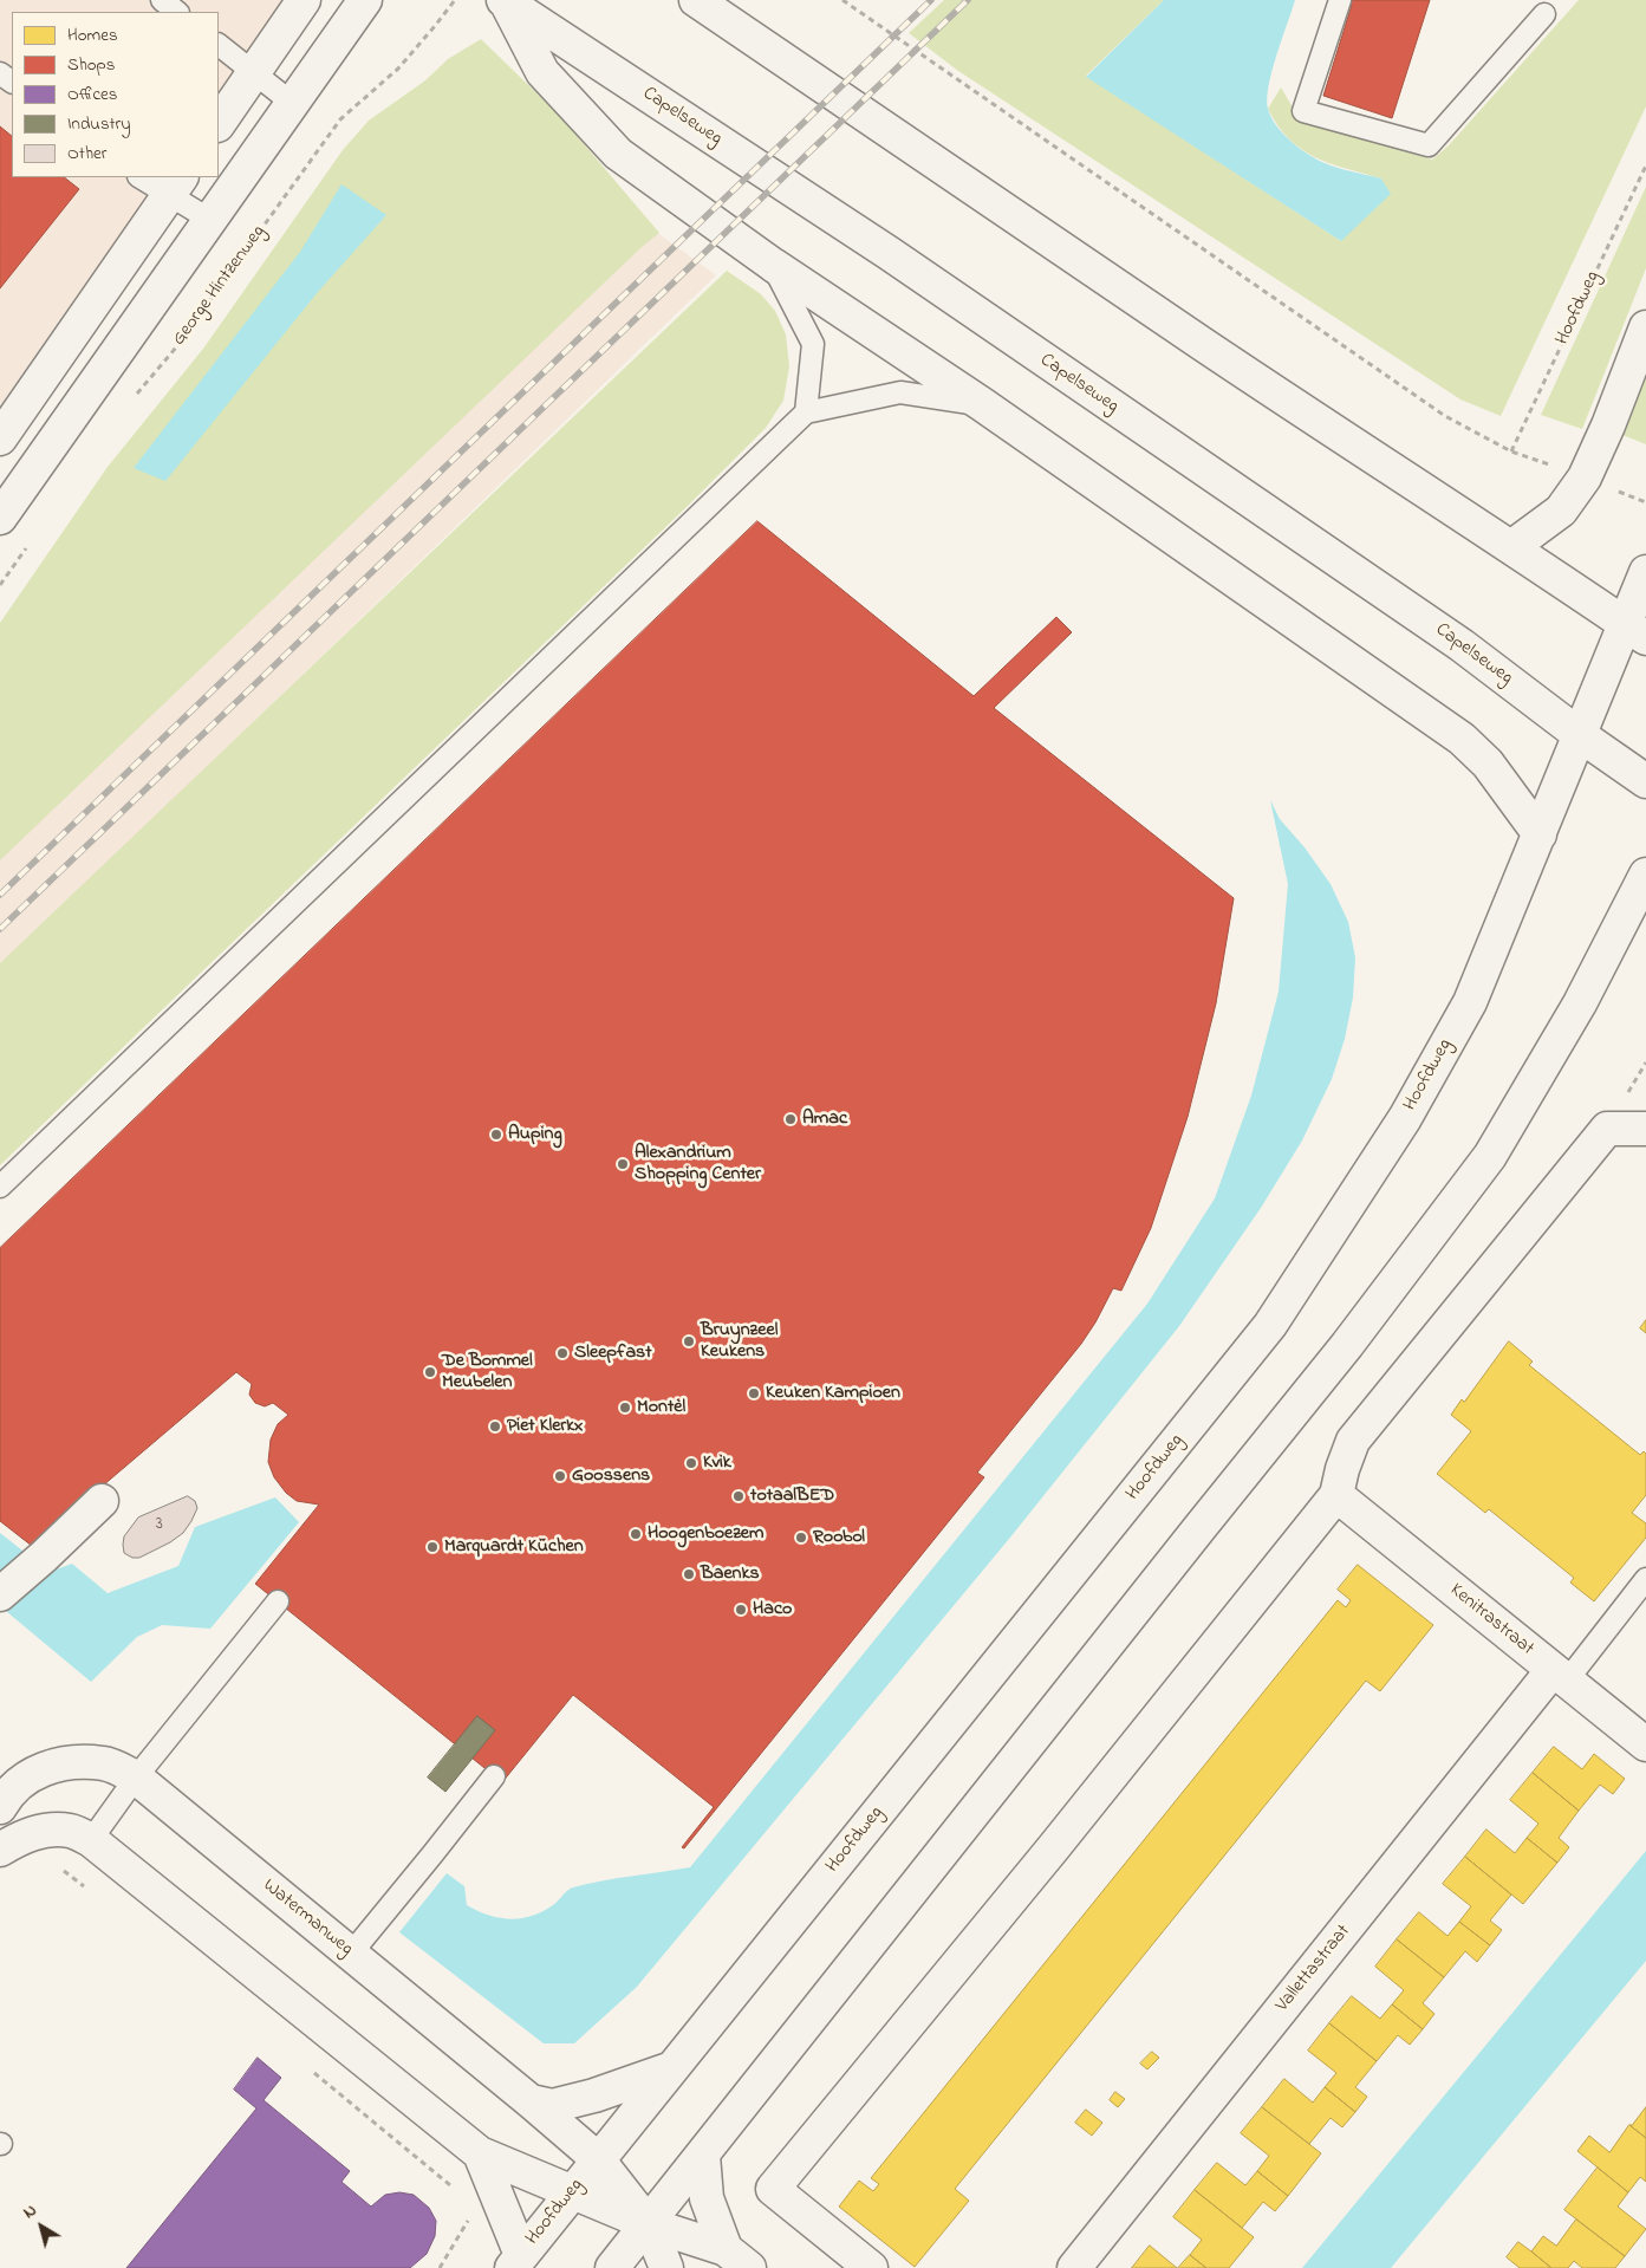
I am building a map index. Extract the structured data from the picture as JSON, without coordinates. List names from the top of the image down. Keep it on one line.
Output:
{"streets":{"main road":["Capelseweg","Hoofdweg","Kenitrastraat","Watermanweg","Vallettastraat"],"path":["George Hintzenweg"]},"crossings":[["Capelseweg","Hoofdweg"],["Hoofdweg","Watermanweg"],["Kenitrastraat","Vallettastraat"]],"places":["Amac","Auping","Alexandrium Shopping Center","Bruynzeel Keukens","Sleepfast","De Bommel Meubelen","Keuken Kampioen","Montèl","Piet Klerkx","Kvik","Goossens","totaalBED","Hoogenboezem","Roobol","Marquardt Küchen","Baenks","Haco"],"house_numbers":["3"],"legend":["Homes","Shops","Offices","Industry","Other"],"north":"top left"}
